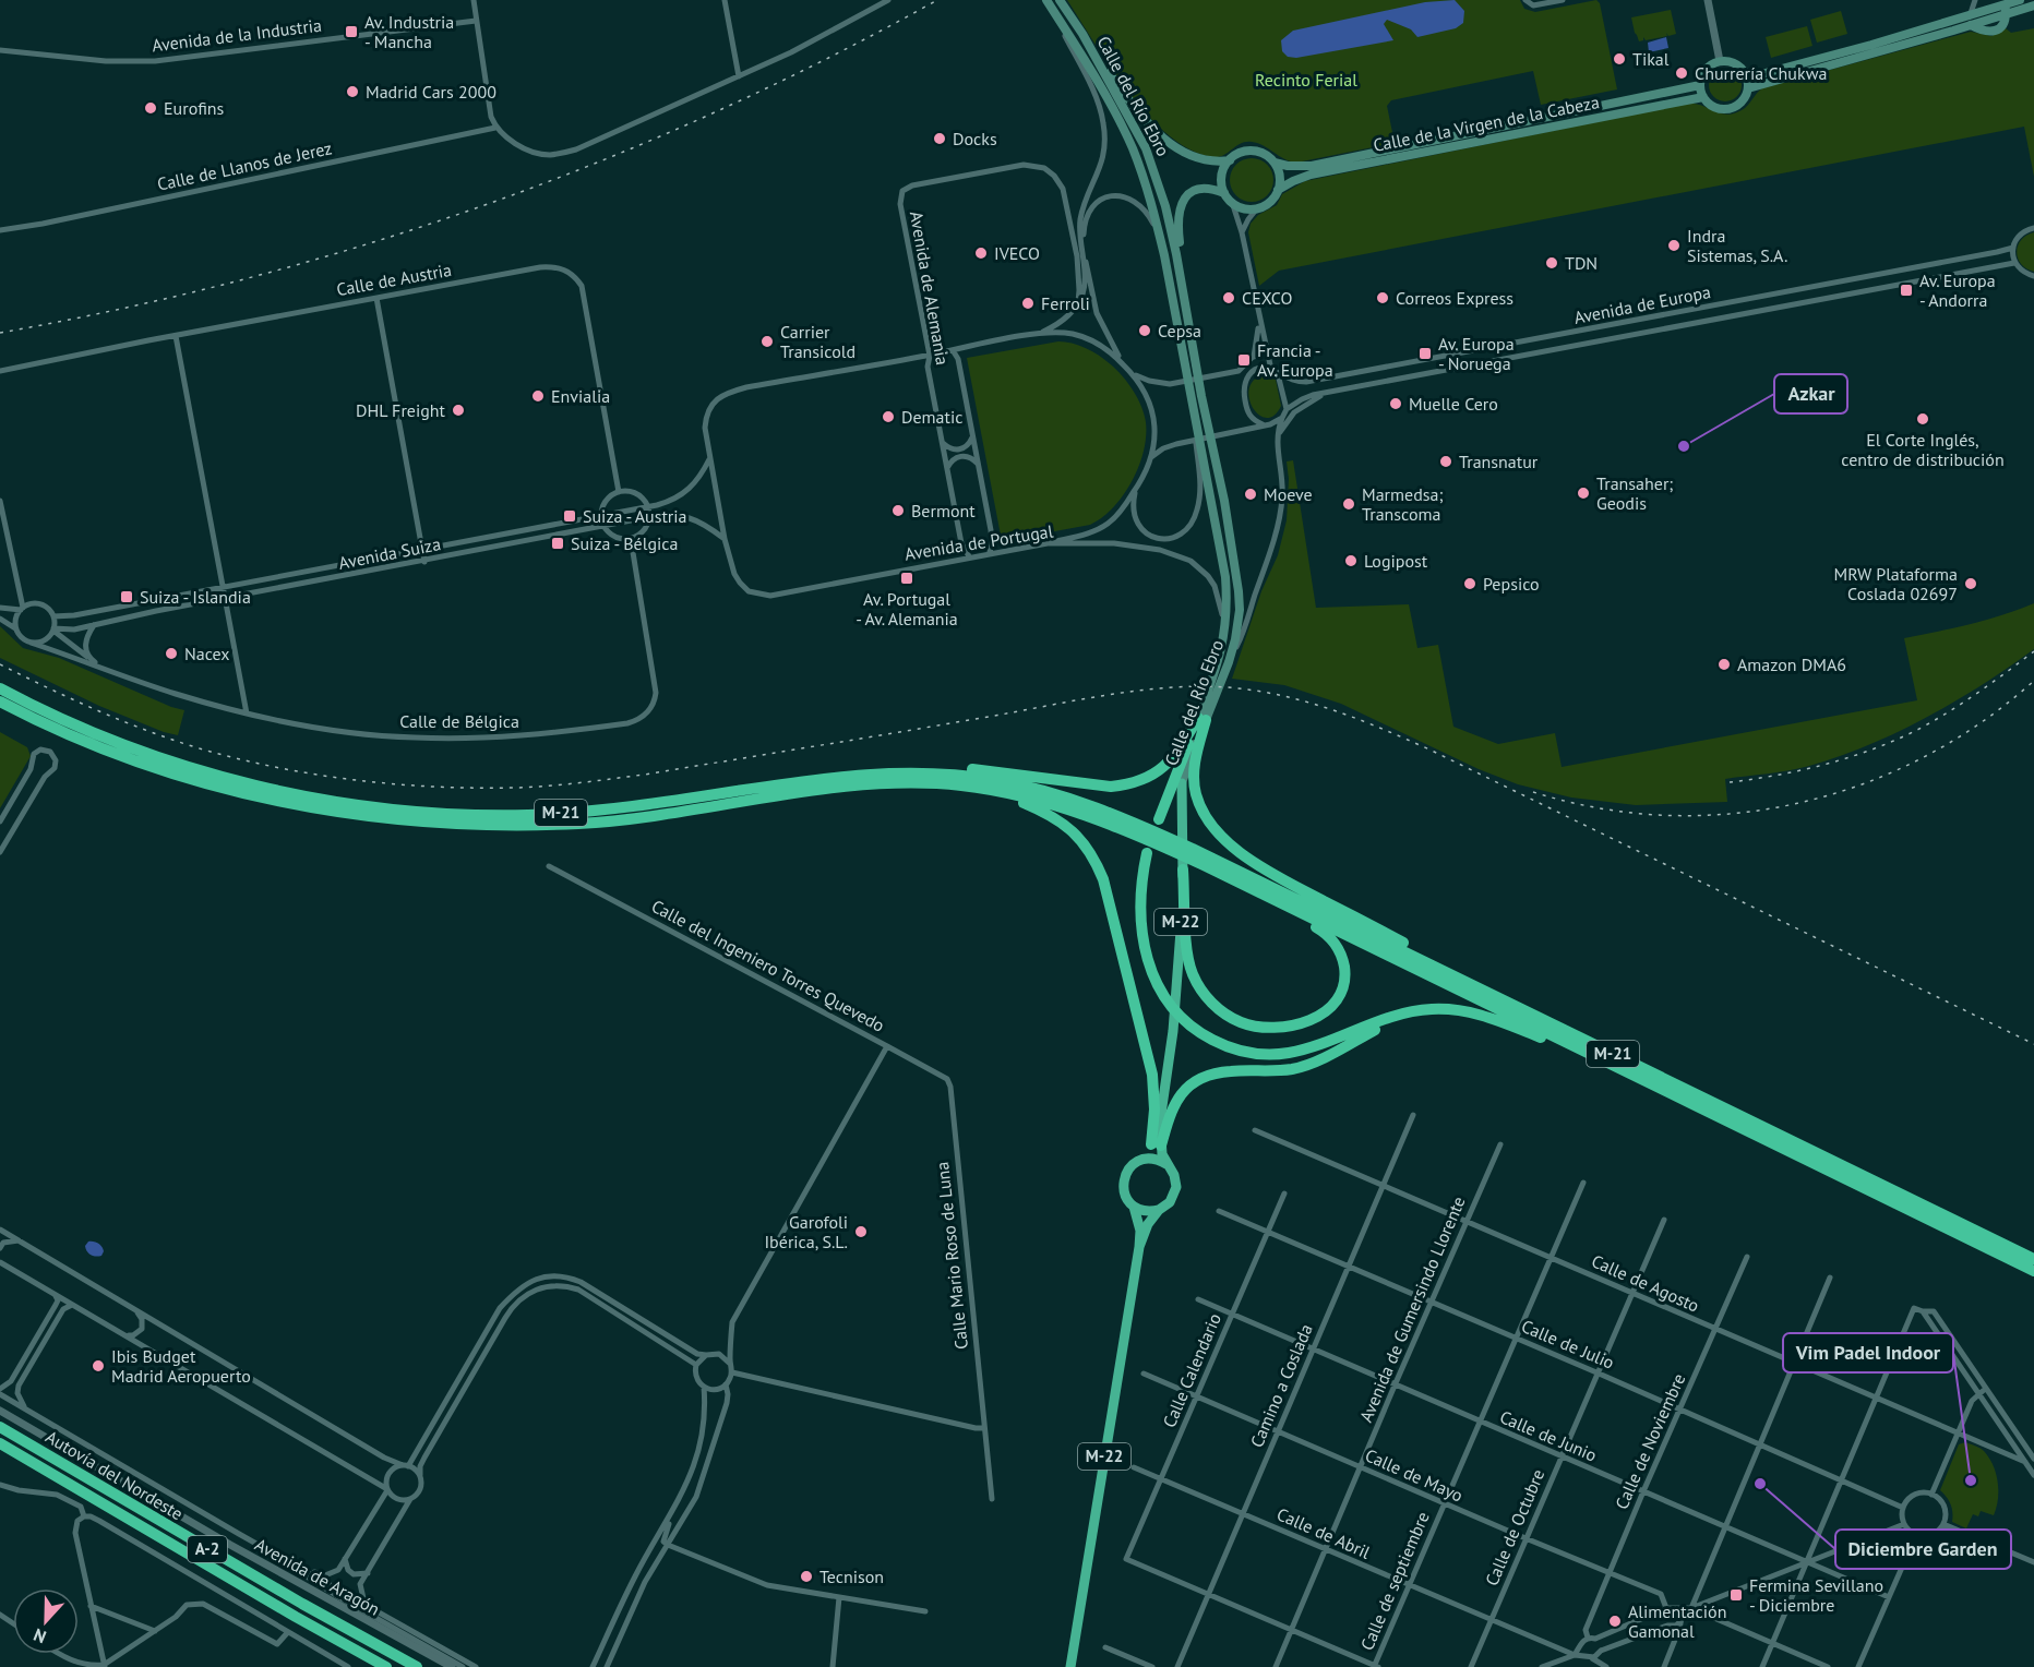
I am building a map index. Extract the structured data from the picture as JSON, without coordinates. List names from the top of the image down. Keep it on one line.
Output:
{"streets":{"highway":["M-21","M-22","Autovía del Nordeste","A-2"],"main road":["Calle del Río Ebro","Calle de la Virgen de la Cabeza"],"street":["Avenida de la Industria","Calle de Llanos de Jerez","Calle de Austria","Avenida de Alemania","Avenida de Europa","Avenida de Portugal","Avenida Suiza","Calle de Bélgica","Calle del Ingeniero Torres Quevedo","Calle Mario Roso de Luna","Calle de Agosto","Avenida de Gumersindo Llorente","Calle de Julio","Calle Calendario","Camino a Coslada","Calle de Junio","Calle de Noviembre","Calle de Mayo","Calle de Octubre","Calle de Abril","Avenida de Aragón","Calle de septiembre"]},"crossings":[["Calle del Río Ebro","Avenida de Portugal"],["Calle del Río Ebro","M-22"],["Avenida de Alemania","Avenida de Portugal"],["Avenida de Portugal","Avenida Suiza"],["Avenida Suiza","Calle de Bélgica"],["Calle del Ingeniero Torres Quevedo","Calle Mario Roso de Luna"],["Calle de Agosto","Avenida de Gumersindo Llorente"],["Calle de Agosto","Camino a Coslada"],["Calle de Agosto","Calle de Noviembre"],["Calle de Agosto","Calle de Octubre"],["Calle de Agosto","Calle de septiembre"],["Avenida de Gumersindo Llorente","Calle de Julio"],["Avenida de Gumersindo Llorente","Calle de Junio"],["Avenida de Gumersindo Llorente","Calle de Mayo"],["Avenida de Gumersindo Llorente","Calle de Abril"],["Calle de Julio","Calle Calendario"],["Calle de Julio","Camino a Coslada"],["Calle de Julio","Calle de Noviembre"],["Calle de Julio","Calle de Octubre"],["Calle de Julio","Calle de septiembre"],["Calle Calendario","Camino a Coslada"],["Calle Calendario","Calle de Junio"],["Calle Calendario","Calle de Mayo"],["Calle Calendario","Calle de Abril"],["Camino a Coslada","Calle de Junio"],["Camino a Coslada","Calle de Mayo"],["Camino a Coslada","Calle de Abril"],["Calle de Junio","Calle de Noviembre"],["Calle de Junio","Calle de Octubre"],["Calle de Junio","Calle de septiembre"],["Calle de Noviembre","Calle de Mayo"],["Calle de Mayo","Calle de Octubre"],["Calle de Mayo","Calle de septiembre"],["Calle de Octubre","Calle de Abril"],["Calle de Abril","Calle de septiembre"]],"parks":["Recinto Ferial"],"places":{"transit":["Av. Industria - Mancha","Av. Europa - Andorra","Av. Europa - Noruega","Francia - Av. Europa","Suiza - Austria","Suiza - Bélgica","Av. Portugal - Av. Alemania","Suiza - Islandia","Fermina Sevillano - Diciembre"],"other":["Tikal","Churrería Chukwa","Madrid Cars 2000","Eurofins","Docks","Indra Sistemas, S.A.","IVECO","TDN","CEXCO","Correos Express","Ferroli","Cepsa","Carrier Transicold","Envialia","Muelle Cero","DHL Freight","Dematic","El Corte Inglés, centro de distribución","Azkar","Transnatur","Transaher; Geodis","Moeve","Marmedsa; Transcoma","Bermont","Logipost","Pepsico","MRW Plataforma Coslada 02697","Nacex","Amazon DMA6","Garofoli Ibérica, S.L.","Ibis Budget Madrid Aeropuerto","Vim Padel Indoor","Diciembre Garden","Tecnison","Alimentación Gamonal"]},"north":"bottom"}
